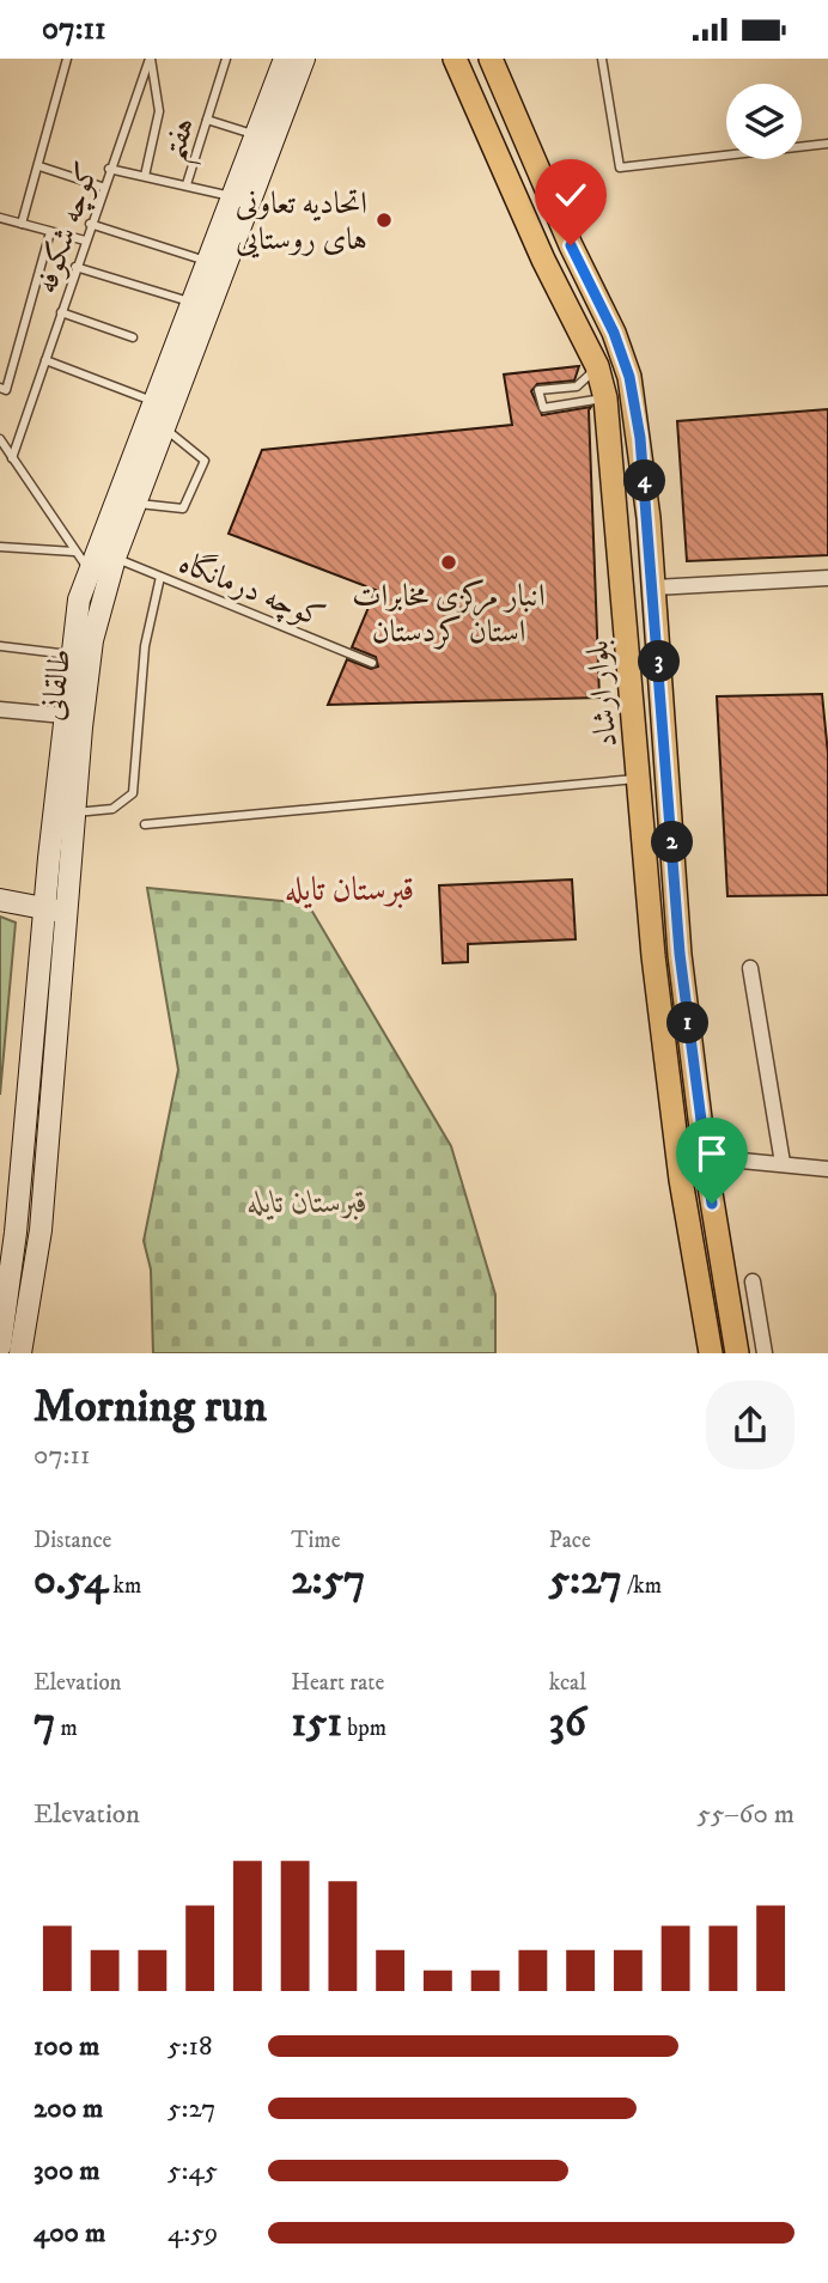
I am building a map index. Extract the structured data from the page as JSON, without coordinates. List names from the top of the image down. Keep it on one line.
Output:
{"streets":{"main road":["طالقانی","بلوار ارشاد"],"lane":["هفتم","کوچه شکوفه","کوچه درمانگاه"]},"crossings":[["کوچه درمانگاه","طالقانی"]],"districts":["قبرستان تایله"],"parks":["قبرستان تایله"],"places":["اتحادیه تعاونی های روستایی","انبار مرکزی مخابرات استان کردستان"],"page":{"status":"07:11","pins":["4","3","2","1"],"heading":["Morning run","07:11"],"stats":[["Distance","0.54 km"],["Time","2:57"],["Pace","5:27 /km"],["Elevation","7 m"],["Heart rate","151 bpm"],["kcal","36"]],"chart":["Elevation","55–60 m"],"list":[{"name":"100 m","note":"5:18"},{"name":"200 m","note":"5:27"},{"name":"300 m","note":"5:45"},{"name":"400 m","note":"4:59"}]}}
